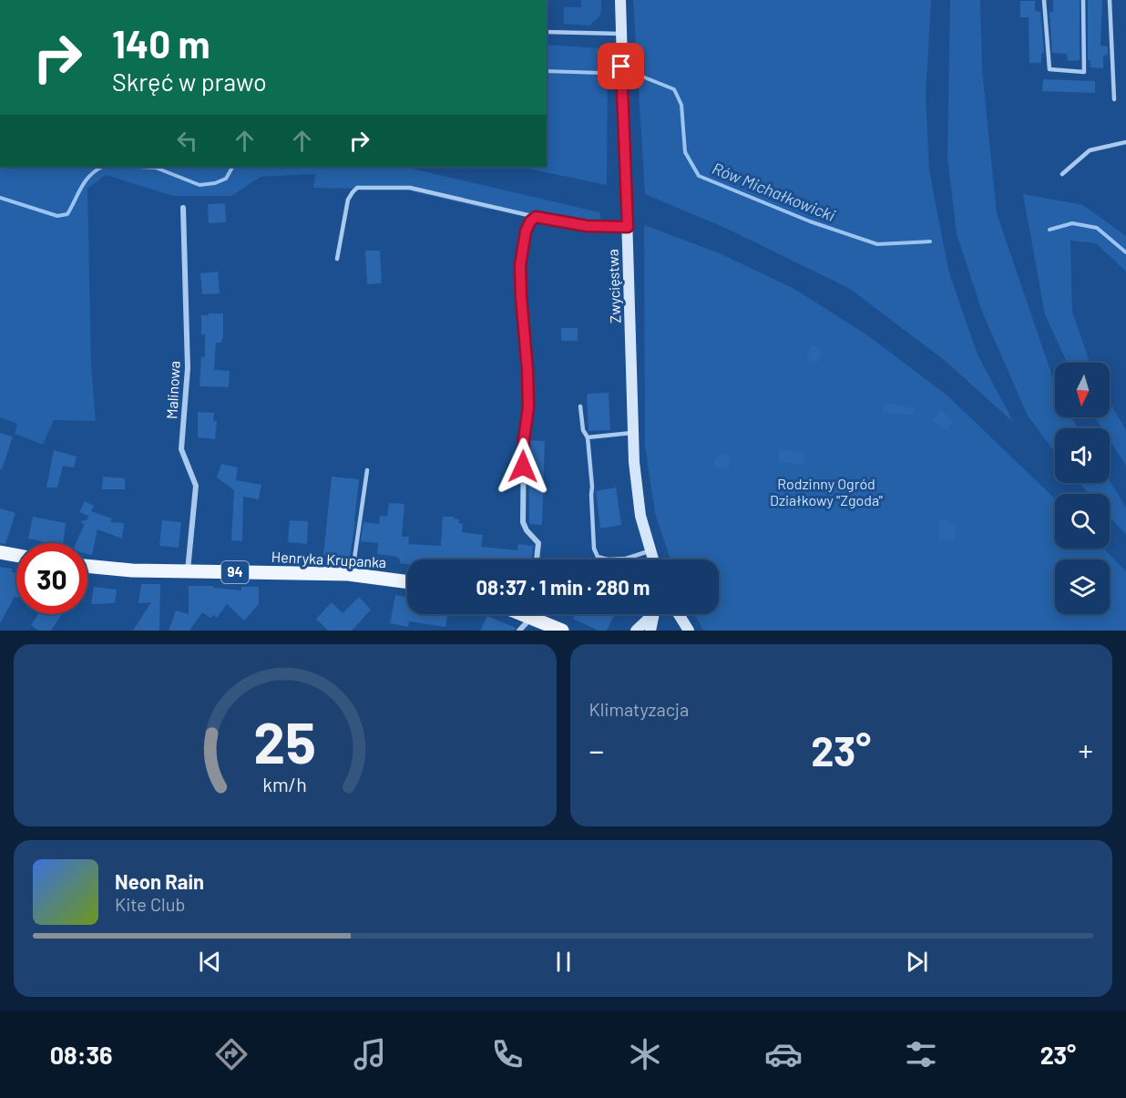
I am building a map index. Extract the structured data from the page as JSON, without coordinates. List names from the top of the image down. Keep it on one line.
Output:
{"streets":{"main road":["Zwycięstwa","Henryka Krupanka","94"],"street":["Malinowa"]},"crossings":[["Malinowa","Henryka Krupanka"]],"water":["Rów Michałkowicki"],"parks":["Rodzinny Ogród Działkowy \"Zgoda\""],"north":"bottom","page":{"turn":["140 m","Skręć w prawo"],"limit":"30","trip":"08:37 · 1 min · 280 m","tile":"Klimatyzacja","heat":["−","23°","+"],"song":["Neon Rain","Kite Club"],"tabs":["08:36","23°"],"gauge":["25","km/h"]}}
